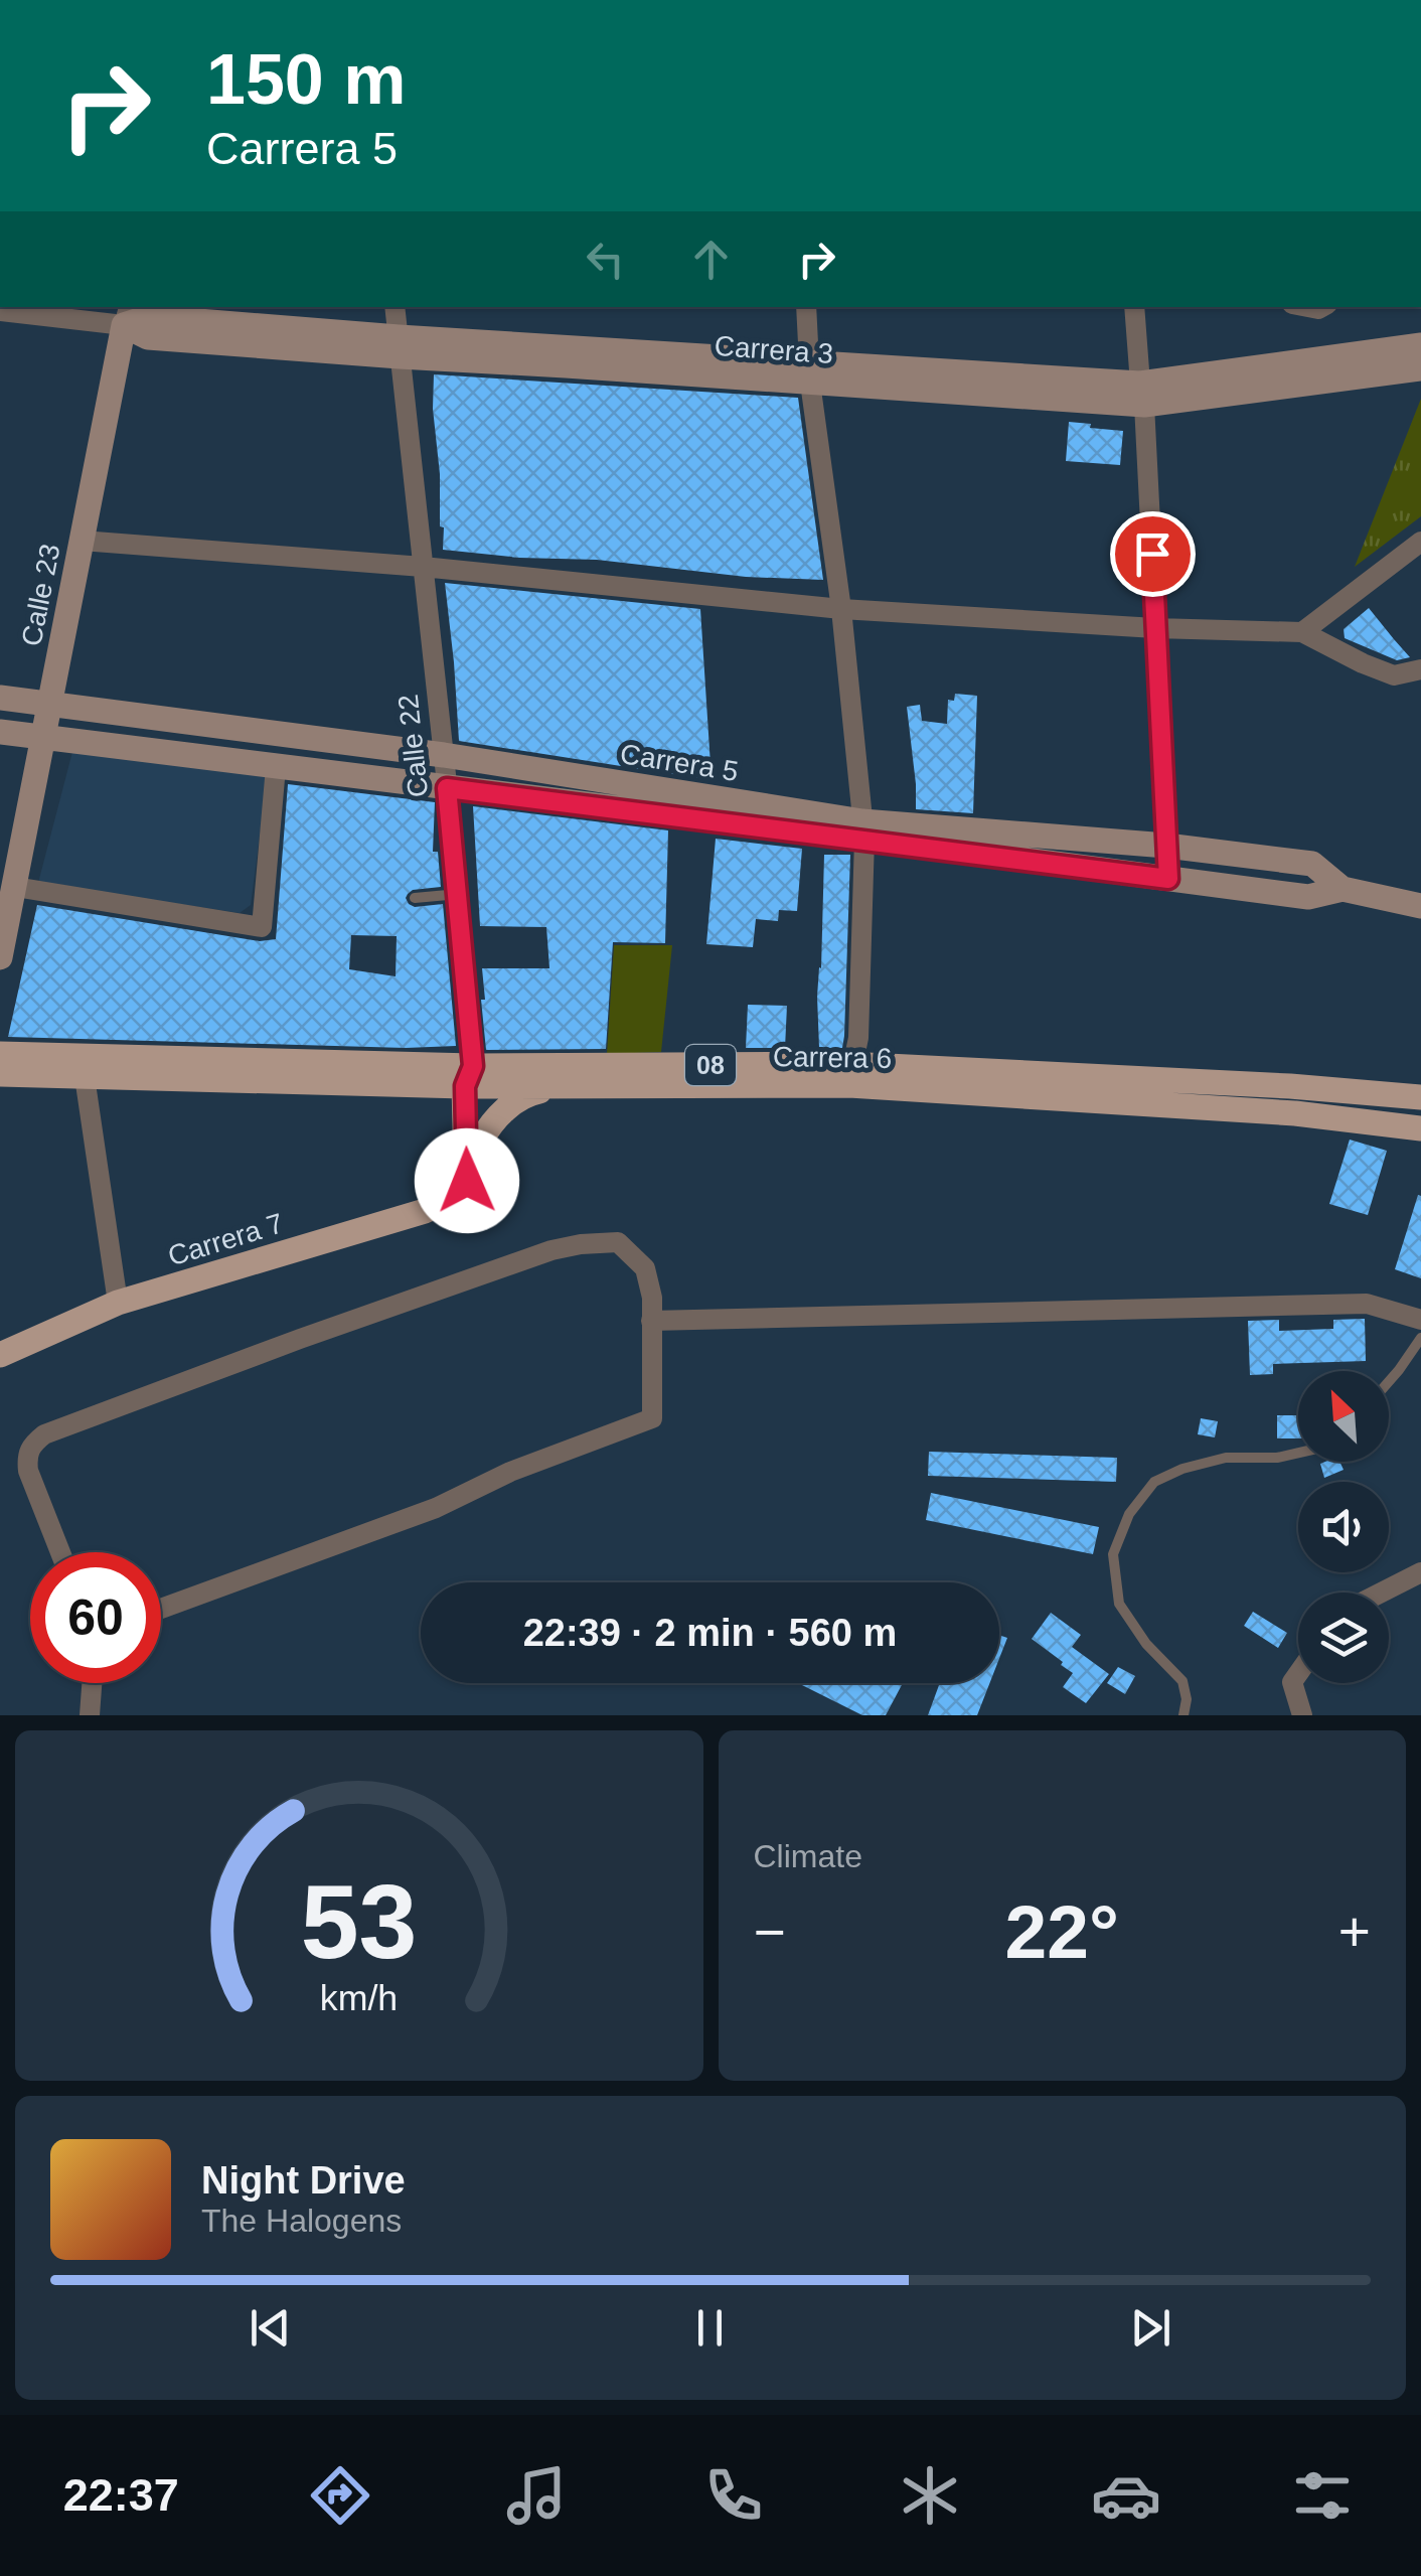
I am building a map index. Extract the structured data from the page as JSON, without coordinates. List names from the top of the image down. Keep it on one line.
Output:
{"streets":{"main road":["Calle 22","Carrera 6","08","Carrera 7"],"street":["Carrera 3","Calle 23","Carrera 5"]},"crossings":[["Carrera 3","Calle 23"],["Carrera 3","Calle 22"],["Calle 23","Carrera 5"],["Calle 22","Carrera 5"],["Calle 22","Carrera 6"],["Calle 22","Carrera 7"]],"north":"top left","page":{"turn":["150 m","Carrera 5"],"limit":"60","trip":"22:39 · 2 min · 560 m","tile":"Climate","heat":["−","22°","+"],"song":["Night Drive","The Halogens"],"tabs":"22:37","gauge":["53","km/h"]}}
